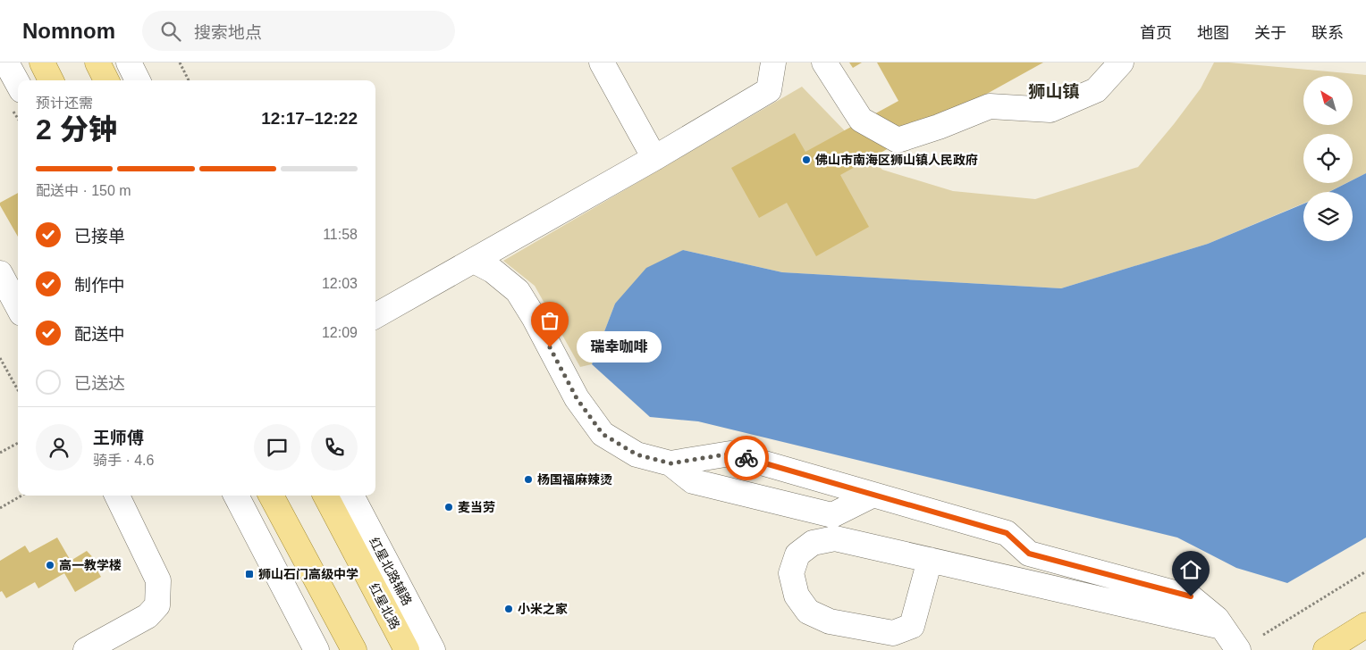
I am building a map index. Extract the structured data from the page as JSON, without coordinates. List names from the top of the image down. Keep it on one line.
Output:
{"streets":{"main road":["红星北路"],"street":["红星北路辅路"]},"districts":["狮山镇"],"places":{"other":["佛山市南海区狮山镇人民政府","瑞幸咖啡","杨国福麻辣烫","麦当劳","高一教学楼","小米之家"],"transit":["狮山石门高级中学"]},"north":"top left","page":{"header":"Nomnom","search":"搜索地点","nav":["首页","地图","关于","联系"],"heading":["2 分钟","预计还需","12:17–12:22"],"panel":["王师傅","骑手 · 4.6"],"bar":"配送中 · 150 m","list":[["已接单","11:58"],["制作中","12:03"],["配送中","12:09"],"已送达"],"bubble":"瑞幸咖啡"}}
